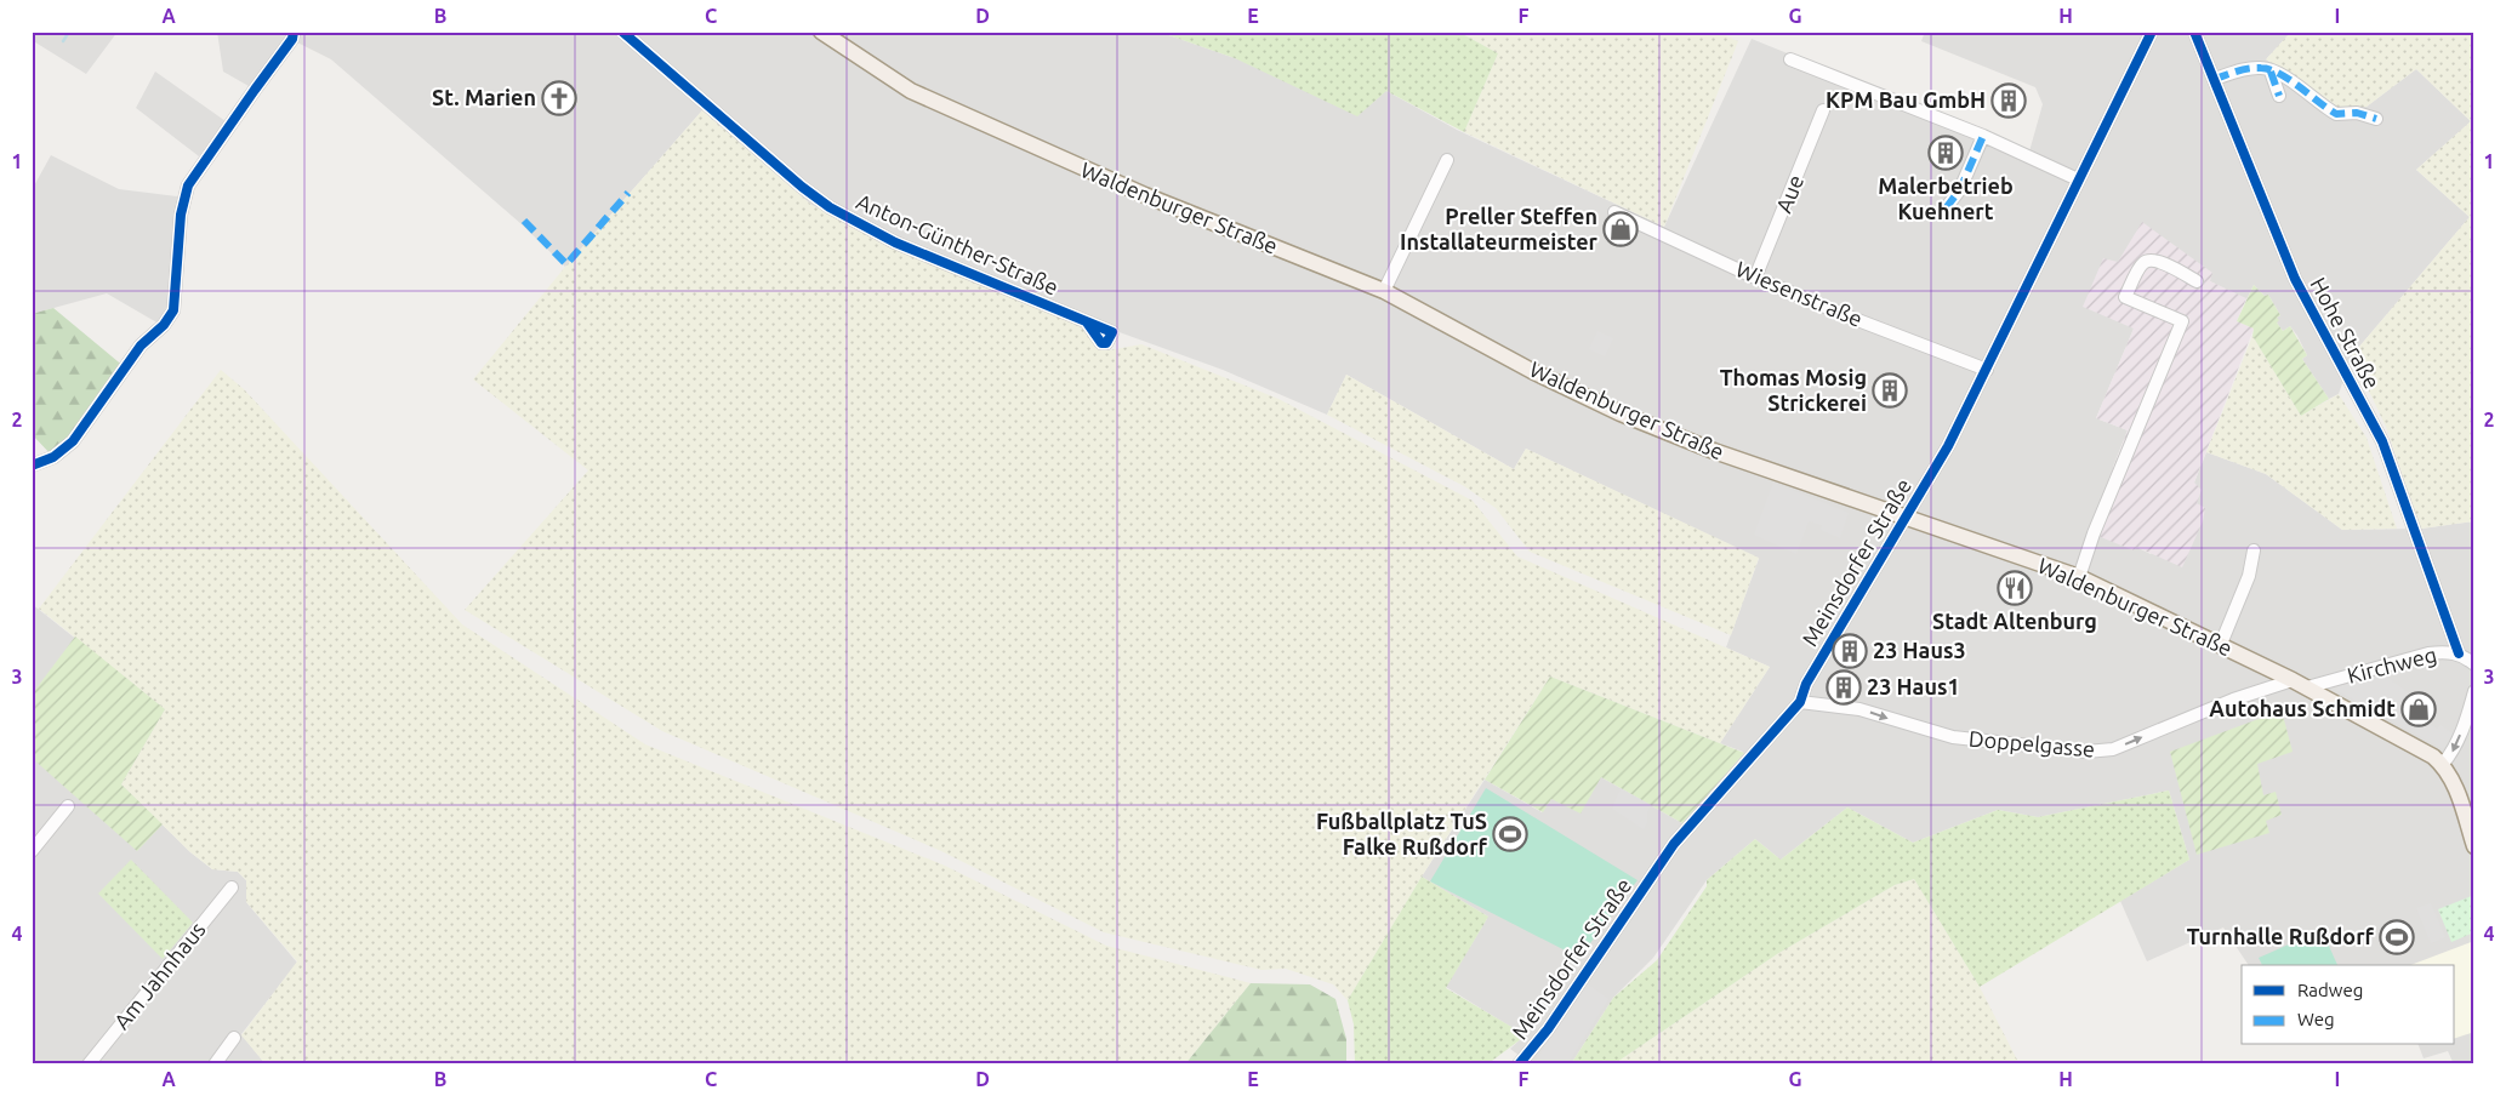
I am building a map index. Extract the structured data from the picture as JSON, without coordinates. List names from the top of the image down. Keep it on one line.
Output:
{"streets":{"main road":["Waldenburger Straße"],"street":["Aue","Anton-Günther-Straße","Wiesenstraße","Hohe Straße","Meinsdorfer Straße","Kirchweg","Doppelgasse","Am Jahnhaus"]},"crossings":[["Aue","Wiesenstraße"],["Waldenburger Straße","Meinsdorfer Straße"],["Waldenburger Straße","Kirchweg"],["Waldenburger Straße","Doppelgasse"],["Wiesenstraße","Meinsdorfer Straße"],["Hohe Straße","Kirchweg"],["Meinsdorfer Straße","Doppelgasse"]],"one_way":["Doppelgasse"],"places":{"church":["St. Marien"],"building":["KPM Bau GmbH","Malerbetrieb Kuehnert","Thomas Mosig Strickerei","23 Haus3","23 Haus1"],"shop":["Preller Steffen Installateurmeister","Autohaus Schmidt"],"restaurant":["Stadt Altenburg"],"sports":["Fußballplatz TuS Falke Rußdorf","Turnhalle Rußdorf"]},"legend":["Radweg","Weg"],"grid":{"columns":["A","B","C","D","E","F","G","H","I"],"rows":["1","2","3","4"]}}
